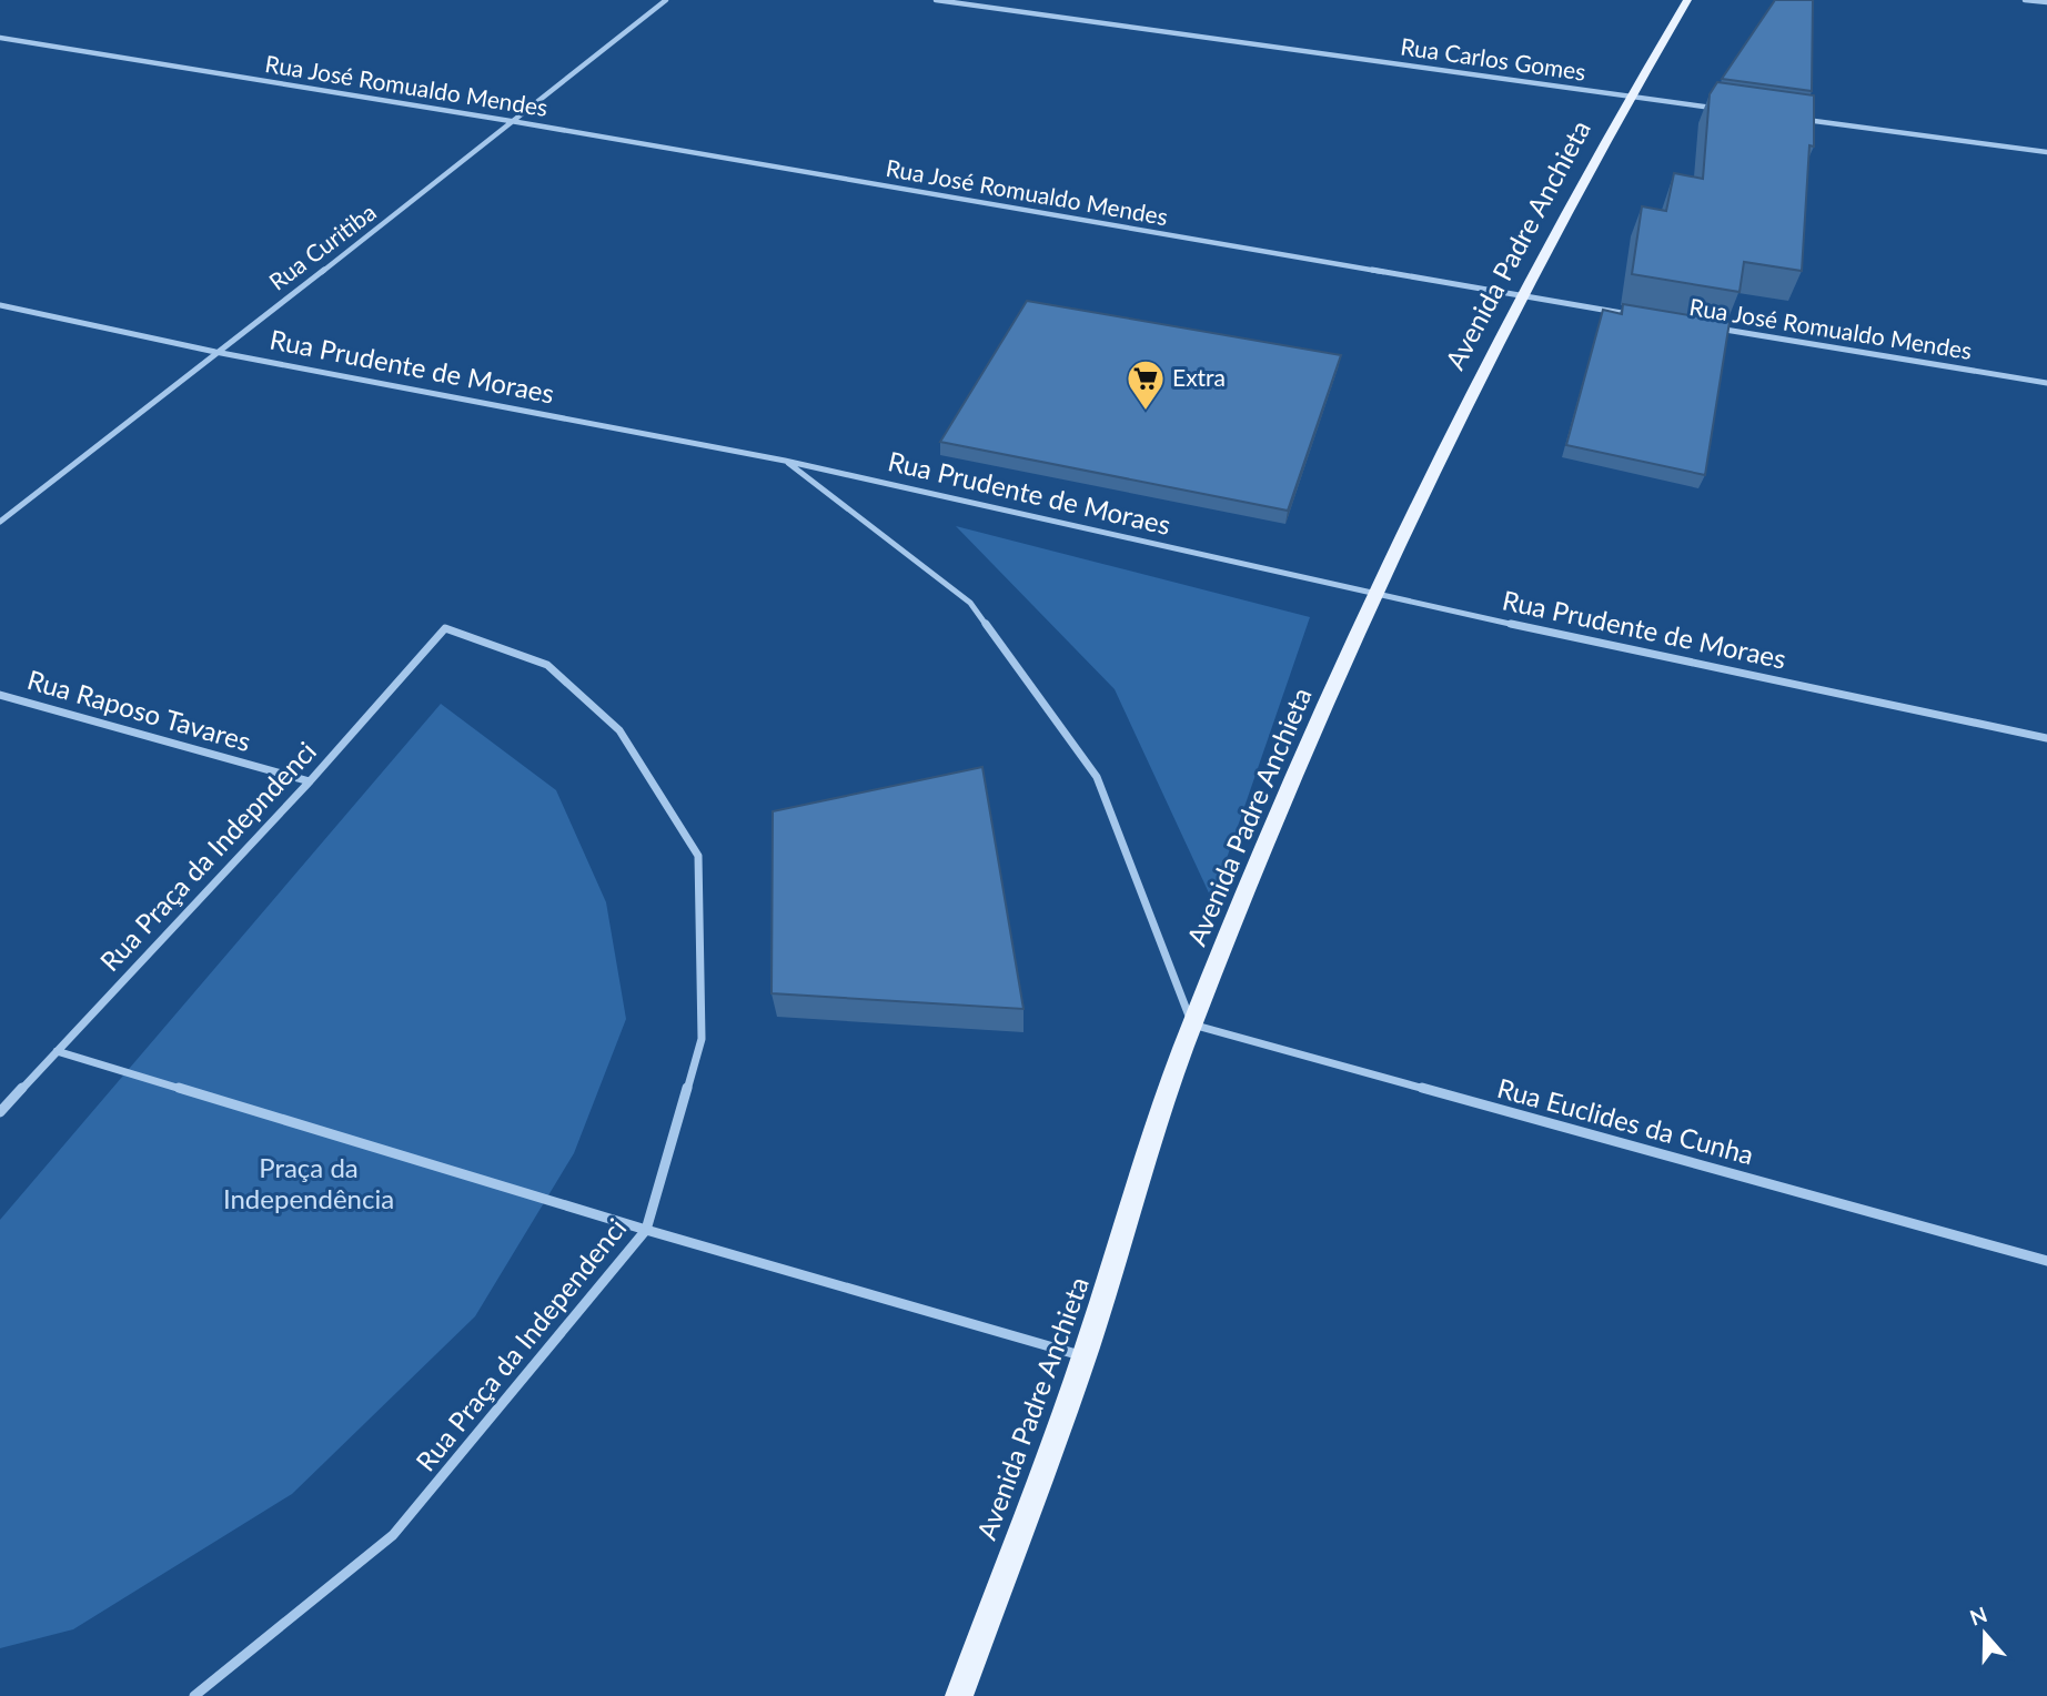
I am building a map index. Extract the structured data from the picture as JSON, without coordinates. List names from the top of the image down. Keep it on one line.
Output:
{"streets":{"main road":["Avenida Padre Anchieta"],"street":["Rua Carlos Gomes","Rua José Romualdo Mendes","Rua Curitiba","Rua Prudente de Moraes","Rua Raposo Tavares","Rua Praça da Indepndenci","Rua Euclides da Cunha","Rua Praça da Independenci"]},"crossings":[["Rua Carlos Gomes","Avenida Padre Anchieta"],["Rua José Romualdo Mendes","Avenida Padre Anchieta"],["Rua José Romualdo Mendes","Rua Curitiba"],["Avenida Padre Anchieta","Rua Prudente de Moraes"],["Avenida Padre Anchieta","Rua Euclides da Cunha"],["Rua Curitiba","Rua Prudente de Moraes"],["Rua Raposo Tavares","Rua Praça da Indepndenci"],["Rua Praça da Indepndenci","Rua Praça da Independenci"]],"parks":["Praça da Independência"],"places":{"supermarket":["Extra"]},"north":"top"}
